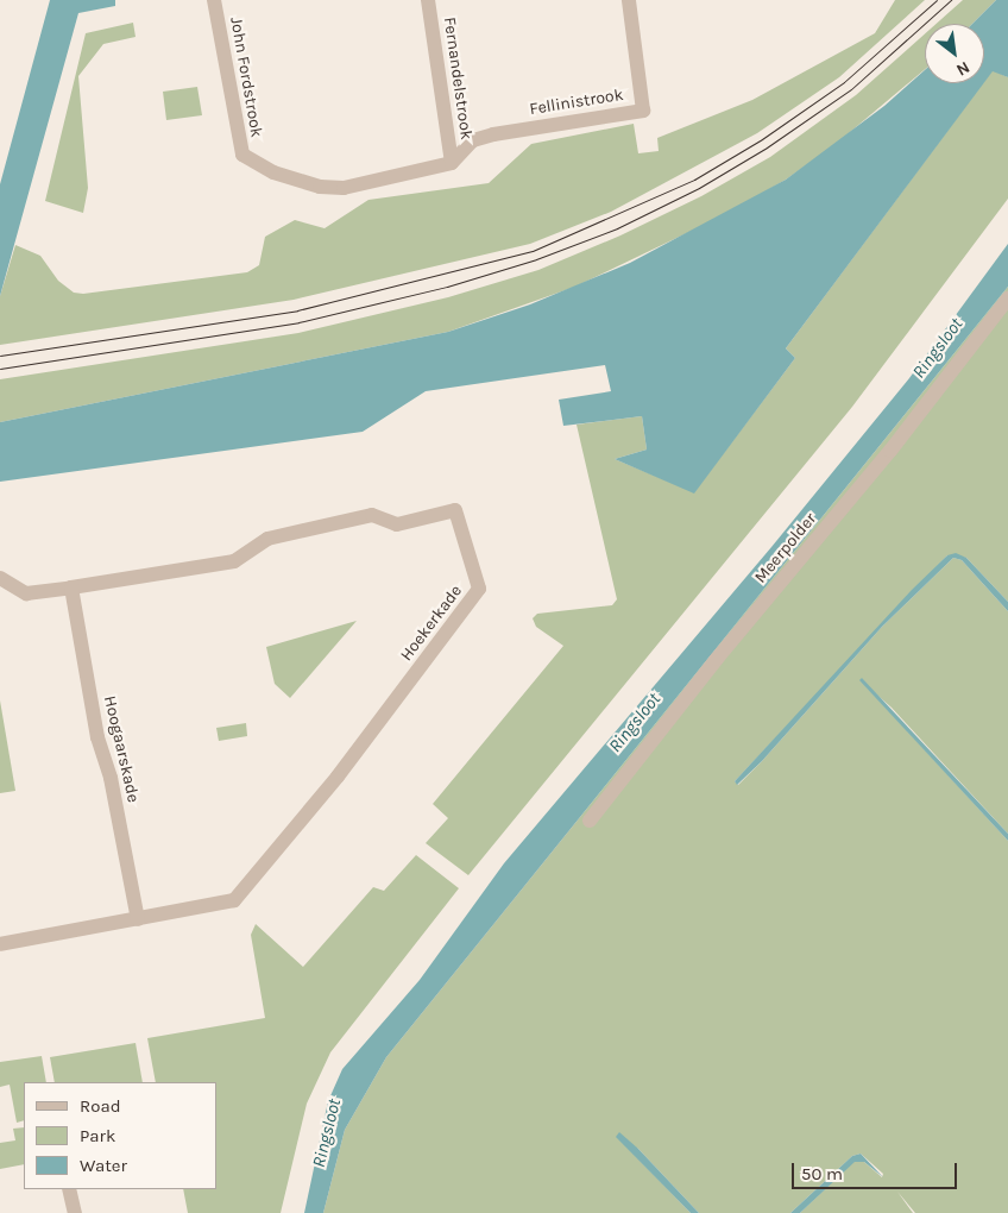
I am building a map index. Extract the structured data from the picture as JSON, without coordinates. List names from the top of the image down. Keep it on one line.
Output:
{"streets":{"street":["John Fordstrook","Fernandelstrook","Fellinistrook","Meerpolder","Hoekerkade","Hoogaarskade"]},"crossings":[["John Fordstrook","Fernandelstrook"],["John Fordstrook","Fellinistrook"],["Fernandelstrook","Fellinistrook"],["Hoekerkade","Hoogaarskade"]],"water":["Ringsloot"],"legend":["Road","Park","Water"],"scale_bar":"50 m","north":"bottom right"}
